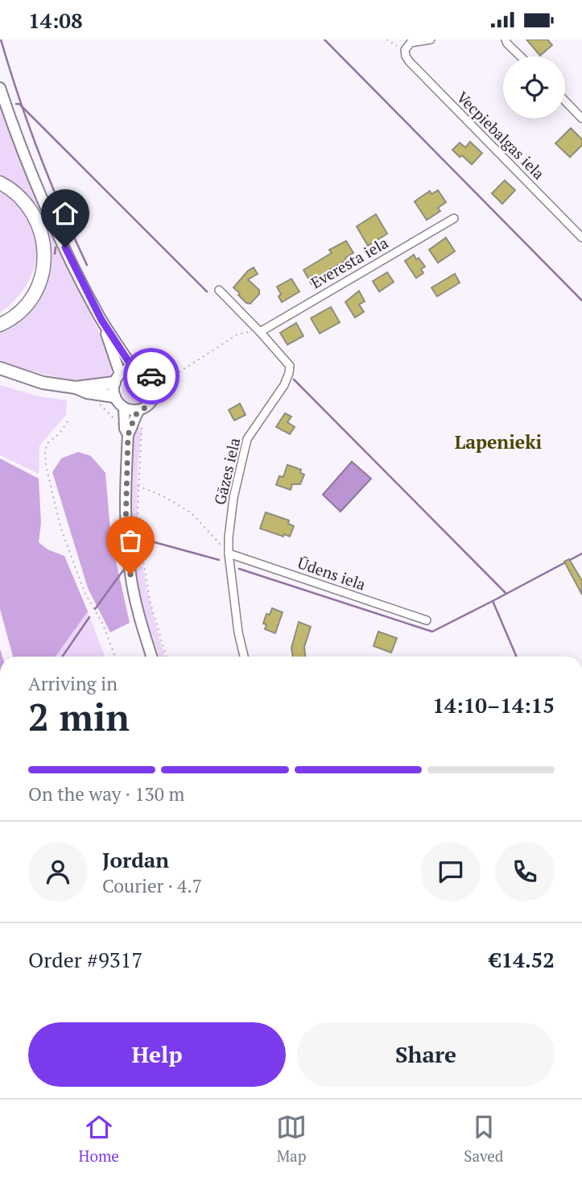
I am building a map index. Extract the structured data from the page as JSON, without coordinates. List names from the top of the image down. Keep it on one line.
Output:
{"streets":{"street":["Vecpiebalgas iela","Everesta iela","Gāzes iela","Ūdens iela"]},"crossings":[["Everesta iela","Gāzes iela"],["Gāzes iela","Ūdens iela"]],"districts":["Lapenieki"],"page":{"status":"14:08","heading":["2 min","Arriving in","14:10–14:15"],"panel":["Jordan","Courier · 4.7","Order #9317","€14.52"],"bar":"On the way · 130 m","buttons":["Help","Share"],"tabs":["Home","Map","Saved"]}}
